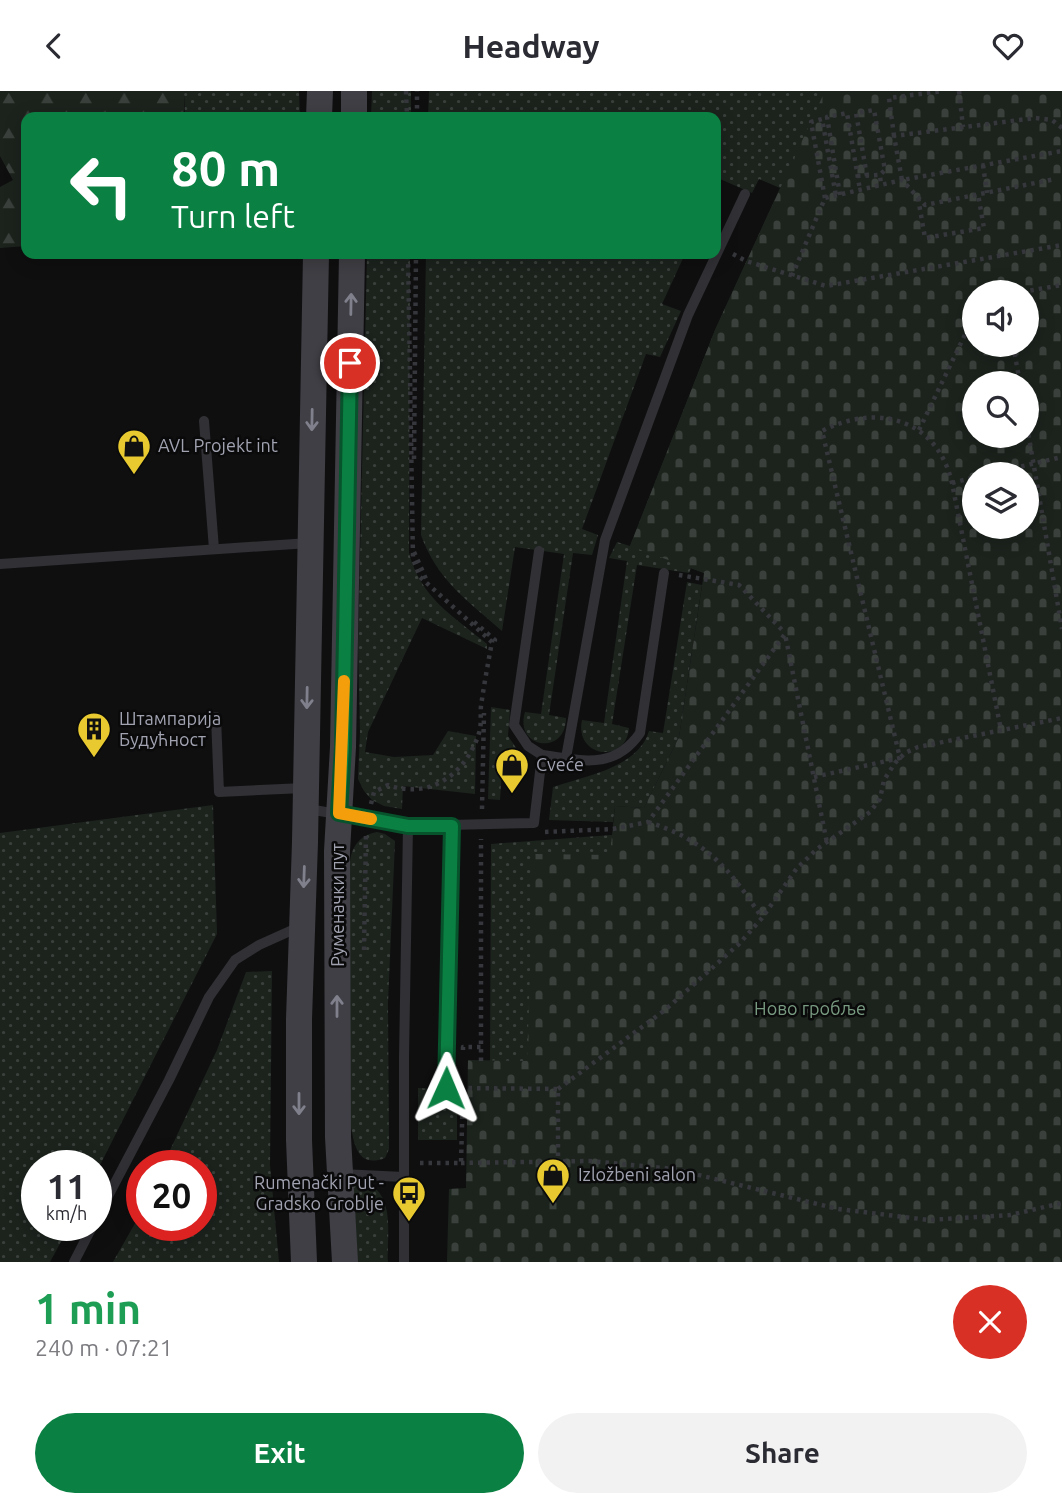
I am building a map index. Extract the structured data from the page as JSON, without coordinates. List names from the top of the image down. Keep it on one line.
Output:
{"streets":{"main road":["Руменачки пут"]},"parks":["Ново гробље"],"places":{"shop":["AVL Projekt int","Cveće","Izložbeni salon"],"building":["Штампарија Будућност"],"bus stop":["Rumenački Put - Gradsko Groblje"]},"page":{"header":"Headway","turn":["80 m","Turn left"],"speed":"11 km/h","limit":"20","heading":["1 min","240 m · 07:21"],"buttons":["Exit","Share"]}}
